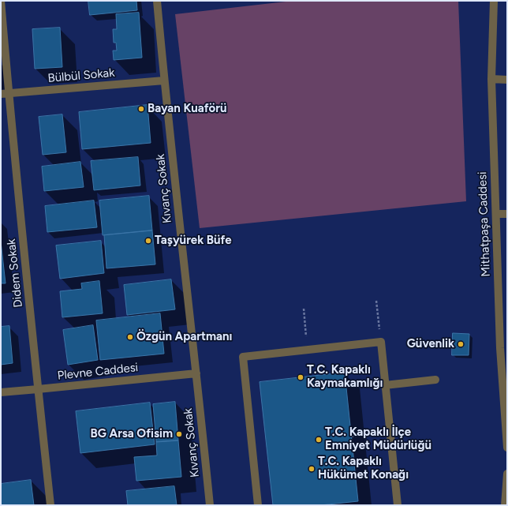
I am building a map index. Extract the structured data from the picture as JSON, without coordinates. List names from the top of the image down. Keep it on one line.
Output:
{"streets":{"street":["Bülbül Sokak","Kıvanç Sokak","Mithatpaşa Caddesi","Didem Sokak","Plevne Caddesi"]},"crossings":[["Bülbül Sokak","Kıvanç Sokak"],["Bülbül Sokak","Didem Sokak"],["Kıvanç Sokak","Plevne Caddesi"],["Didem Sokak","Plevne Caddesi"]],"places":["Bayan Kuaförü","Taşyürek Büfe","Özgün Apartmanı","Güvenlik","T.C. Kapaklı Kaymakamlığı","BG Arsa Ofisim","T.C. Kapaklı İlçe Emniyet Müdürlüğü","T.C. Kapaklı Hükümet Konağı"]}
